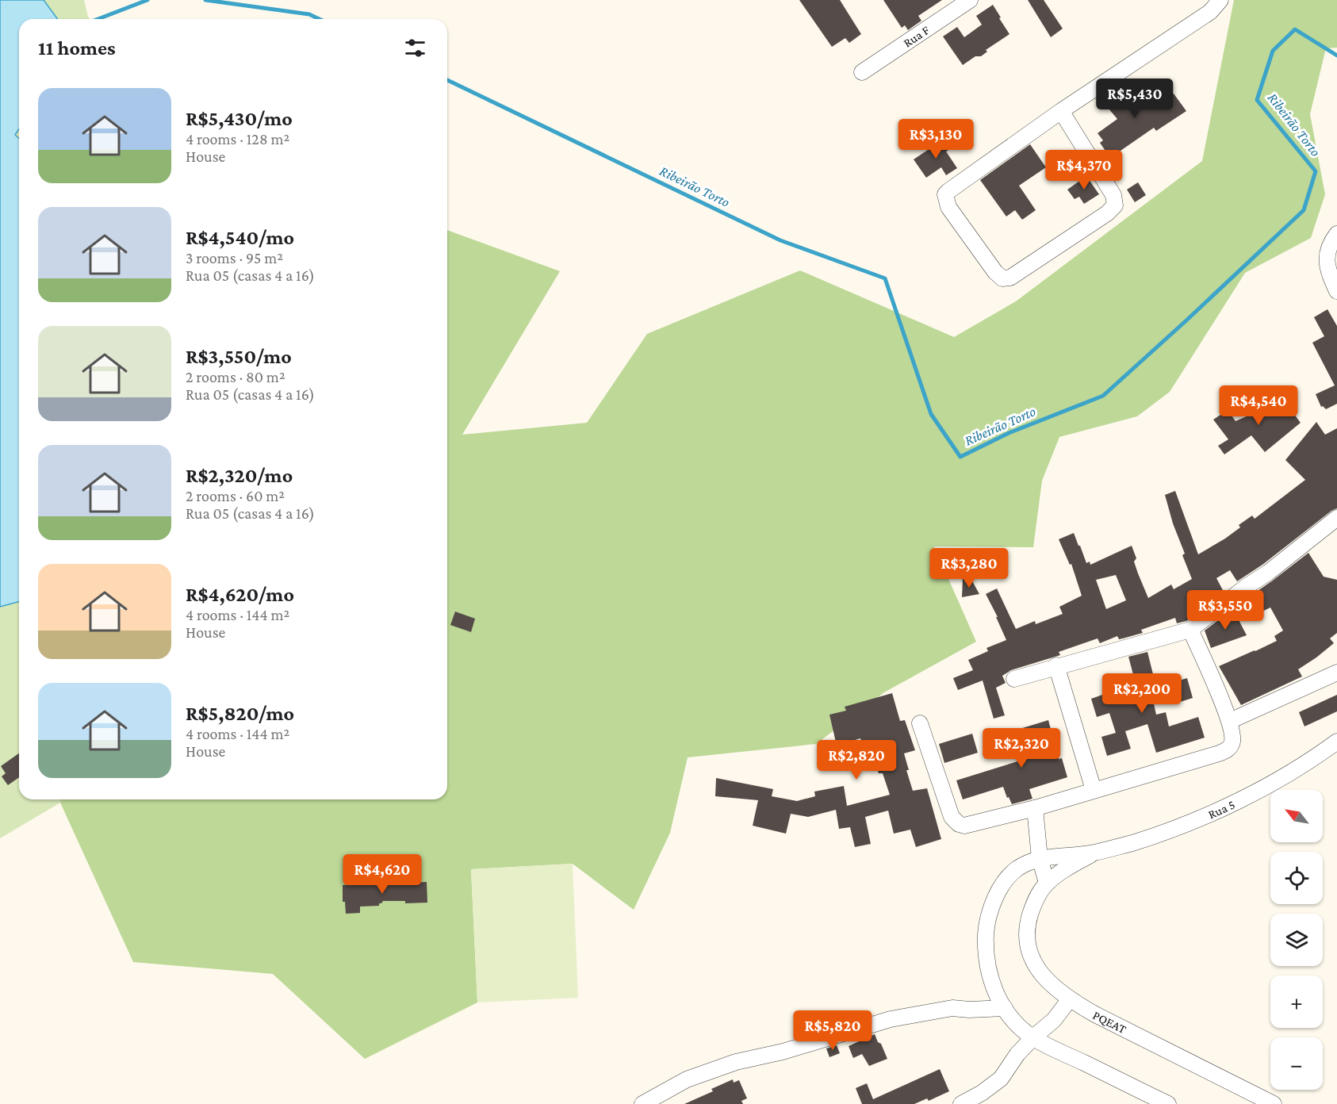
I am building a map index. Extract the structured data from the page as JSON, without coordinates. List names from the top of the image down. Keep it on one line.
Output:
{"streets":{"street":["Rua F","Rua 5","PQEAT"]},"water":["Ribeirão Torto"],"north":"top left","page":{"heading":"11 homes","list":[{"name":"R$5,430/mo","note":"4 rooms · 128 m² · House"},{"name":"R$4,540/mo","note":"3 rooms · 95 m² · Rua 05 (casas 4 a 16)"},{"name":"R$3,550/mo","note":"2 rooms · 80 m² · Rua 05 (casas 4 a 16)"},{"name":"R$2,320/mo","note":"2 rooms · 60 m² · Rua 05 (casas 4 a 16)"},{"name":"R$4,620/mo","note":"4 rooms · 144 m² · House"},{"name":"R$5,820/mo","note":"4 rooms · 144 m² · House"}],"price":["R$5,430","R$3,130","R$4,370","R$4,540","R$3,280","R$3,550","R$2,200","R$2,320","R$2,820","R$4,620","R$5,820"],"map_buttons":["+","−"]}}
